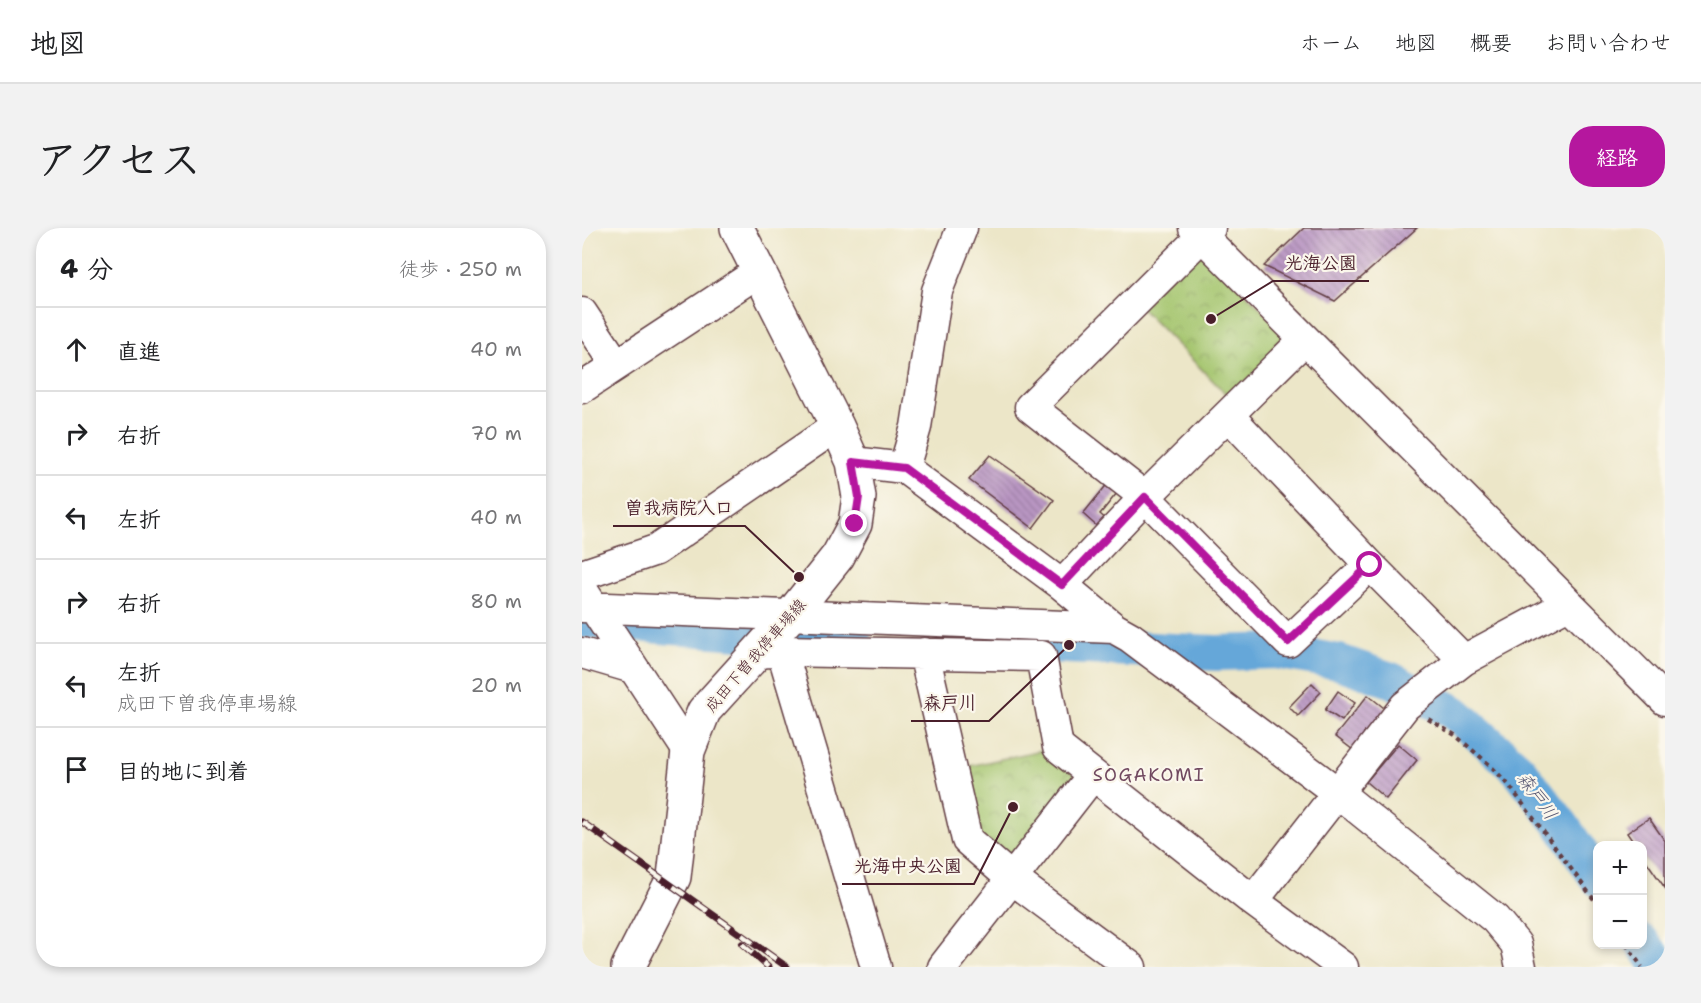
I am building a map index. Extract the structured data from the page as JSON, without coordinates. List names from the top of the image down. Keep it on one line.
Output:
{"streets":{"main road":["成田下曽我停車場線"]},"districts":["SOGAKOMI"],"water":["森戸川"],"places":["光海公園","曽我病院入口","森戸川","光海中央公園"],"page":{"header":"地図","nav":["ホーム","地図","概要","お問い合わせ"],"title":"アクセス","buttons":"経路","heading":["4 分","徒歩 · 250 m"],"list":[["直進","40 m"],["右折","70 m"],["左折","40 m"],["右折","80 m"],["左折","成田下曽我停車場線","20 m"],"目的地に到着"],"map_buttons":["+","−"]}}
